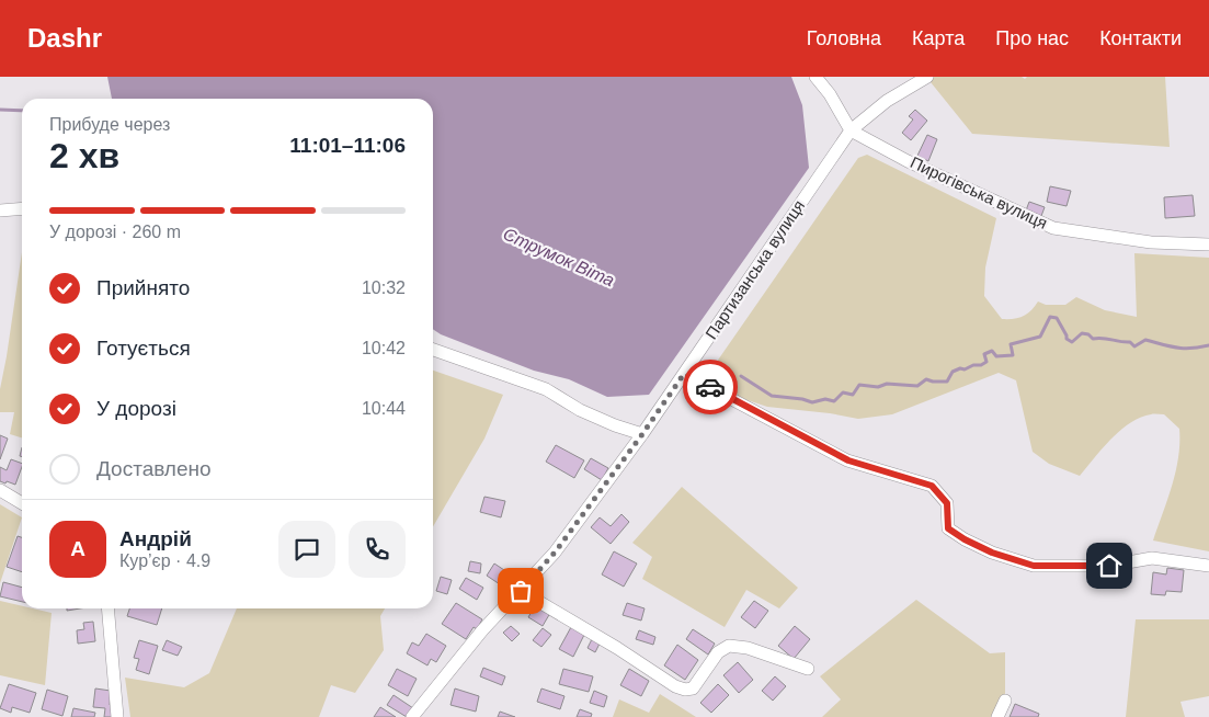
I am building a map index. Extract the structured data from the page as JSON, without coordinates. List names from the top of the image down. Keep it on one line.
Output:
{"streets":{"street":["Пирогівська вулиця","Партизанська вулиця"]},"crossings":[["Пирогівська вулиця","Партизанська вулиця"]],"water":["Струмок Віта"],"page":{"header":"Dashr","nav":["Головна","Карта","Про нас","Контакти"],"heading":["2 хв","Прибуде через","11:01–11:06"],"panel":["Андрій","Кур’єр · 4.9"],"bar":"У дорозі · 260 m","list":[["Прийнято","10:32"],["Готується","10:42"],["У дорозі","10:44"],"Доставлено"],"round":"А"}}
